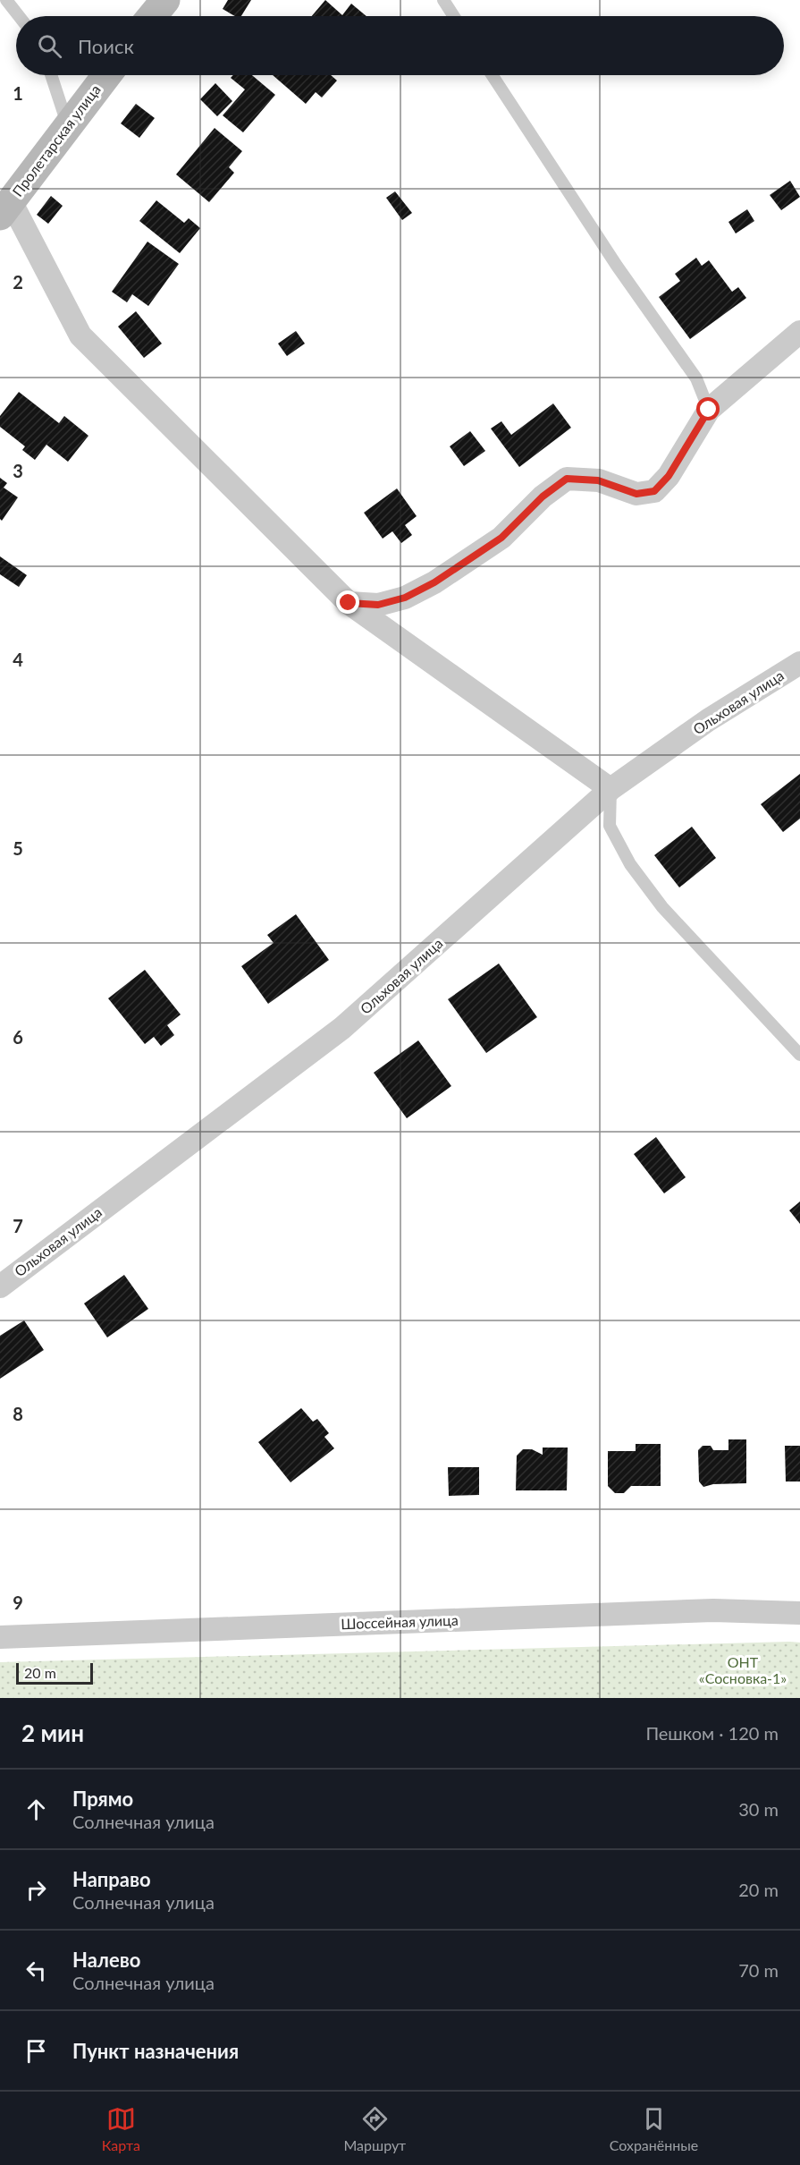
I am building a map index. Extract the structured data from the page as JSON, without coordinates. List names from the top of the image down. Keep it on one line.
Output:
{"streets":{"street":["Пролетарская улица","Ольховая улица","Шоссейная улица"]},"parks":["ОНТ «Сосновка-1»"],"scale_bar":"20 m","page":{"search":"Поиск","scale":"20 m","heading":["2 мин","Пешком · 120 m"],"list":[["Прямо","Солнечная улица","30 m"],["Направо","Солнечная улица","20 m"],["Налево","Солнечная улица","70 m"],"Пункт назначения"],"nav":["Карта","Маршрут","Сохранённые"]},"grid":{"rows":["1","2","3","4","5","6","7","8","9"]}}
